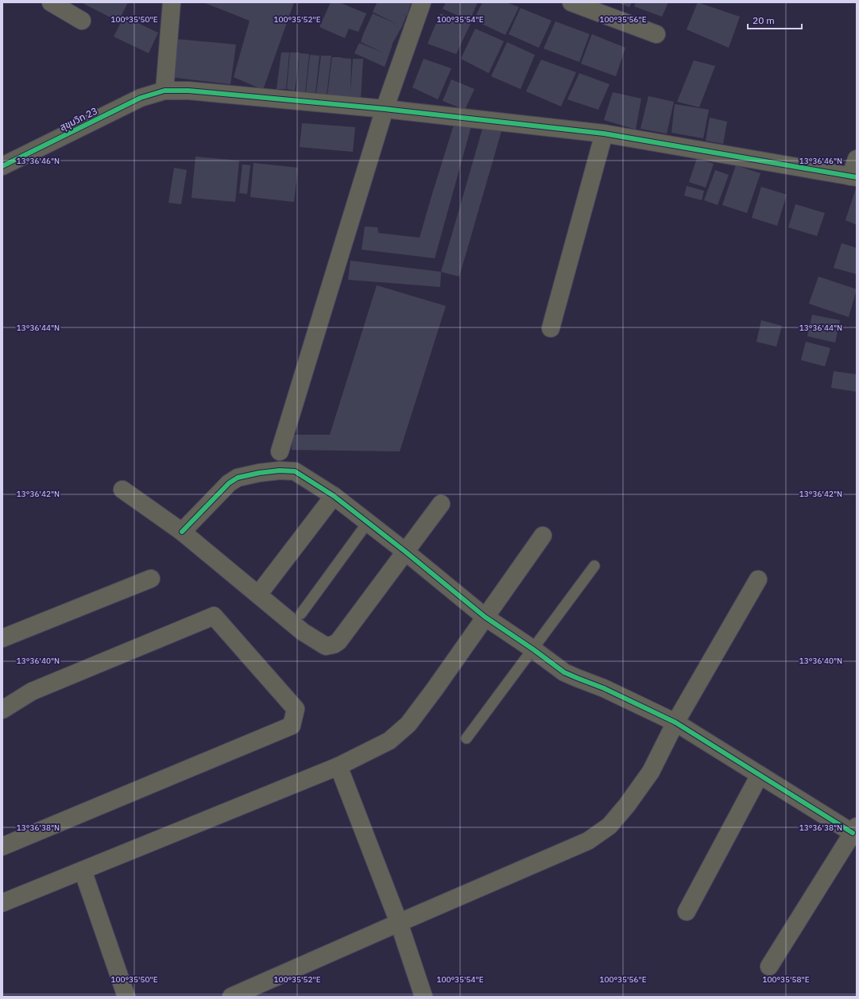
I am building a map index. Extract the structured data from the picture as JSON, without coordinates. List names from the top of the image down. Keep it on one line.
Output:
{"streets":{"street":["สุขุมวิท 23"]},"scale_bar":"20 m","coordinates":["100°35'50\"E","100°35'52\"E","100°35'54\"E","100°35'56\"E","13°36'46\"N","13°36'44\"N","13°36'42\"N","13°36'40\"N","13°36'38\"N","100°35'58\"E"]}
